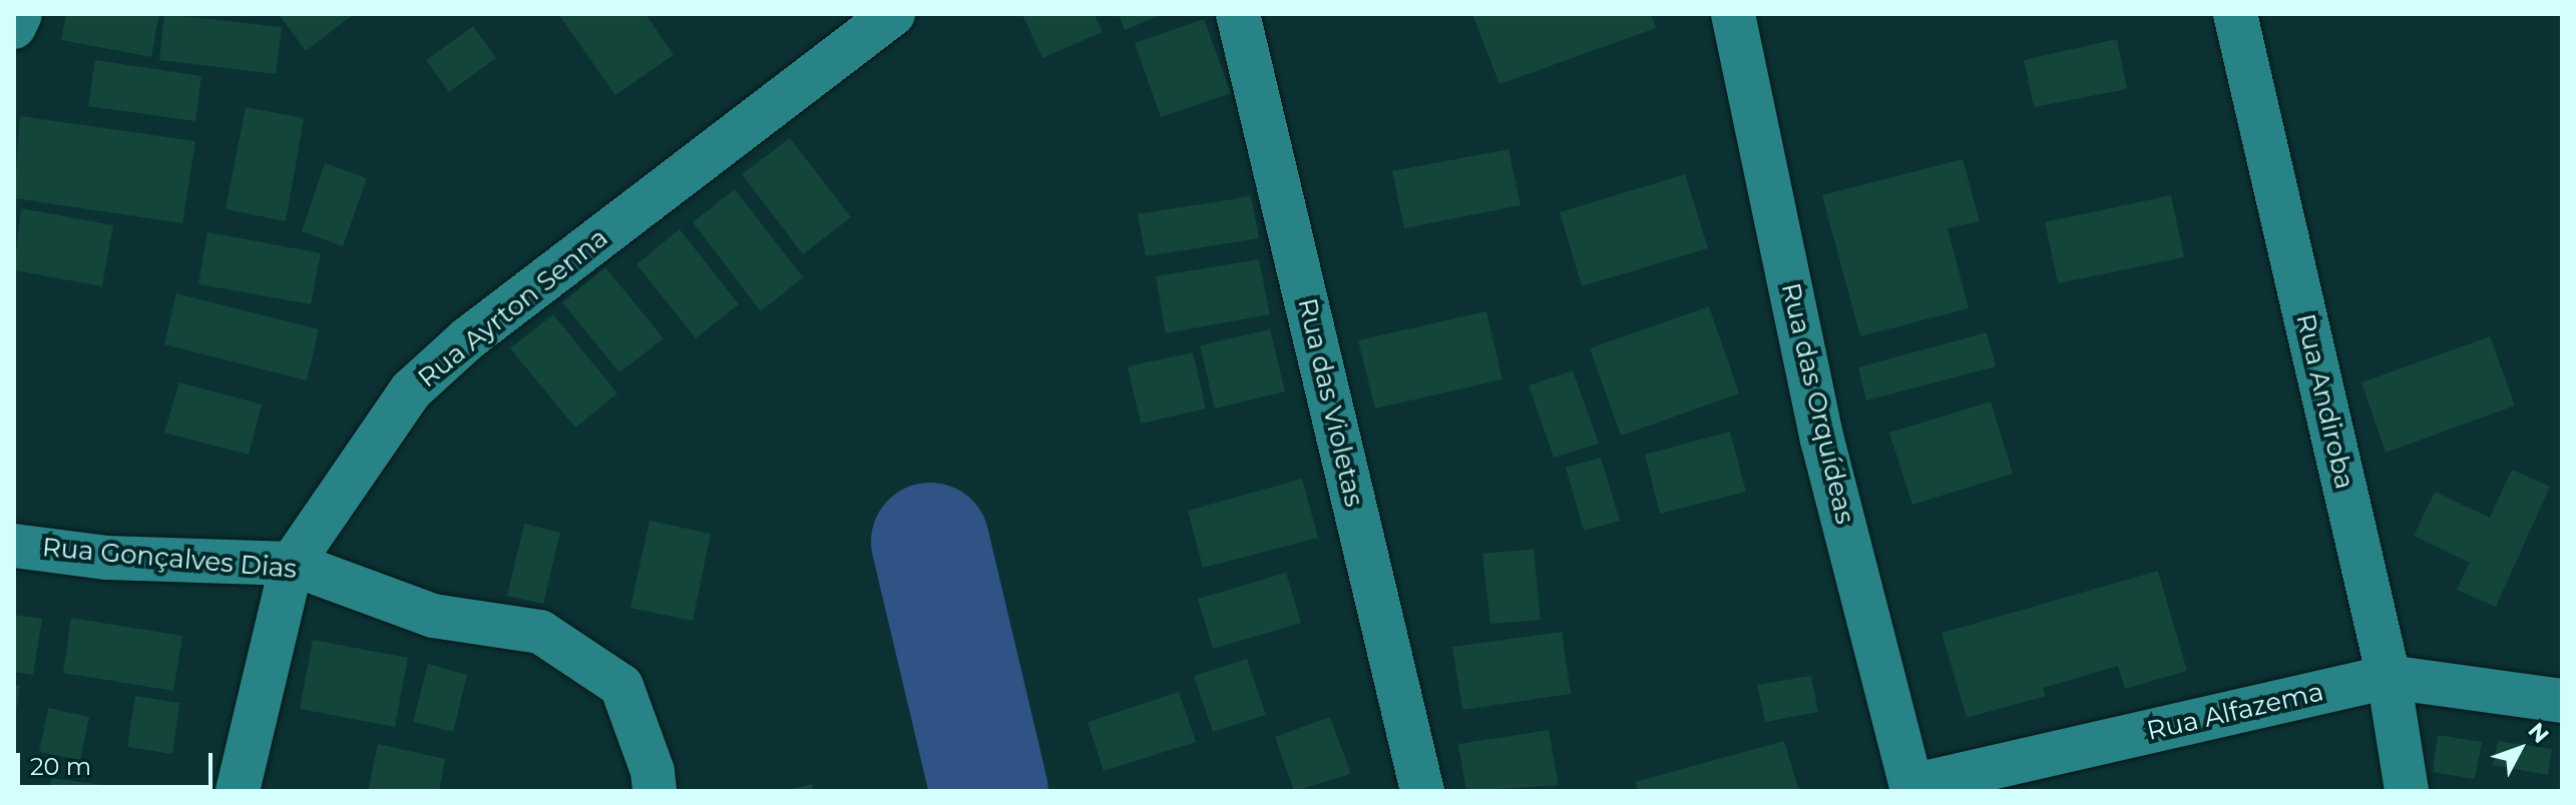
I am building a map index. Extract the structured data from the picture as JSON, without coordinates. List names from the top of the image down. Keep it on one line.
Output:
{"streets":{"street":["Rua Ayrton Senna","Rua Andiroba","Rua das Violetas","Rua das Orquídeas","Rua Gonçalves Dias","Rua Alfazema"]},"crossings":[["Rua Ayrton Senna","Rua Gonçalves Dias"],["Rua Andiroba","Rua Alfazema"],["Rua das Orquídeas","Rua Alfazema"]],"scale_bar":"20 m","north":"top right"}
